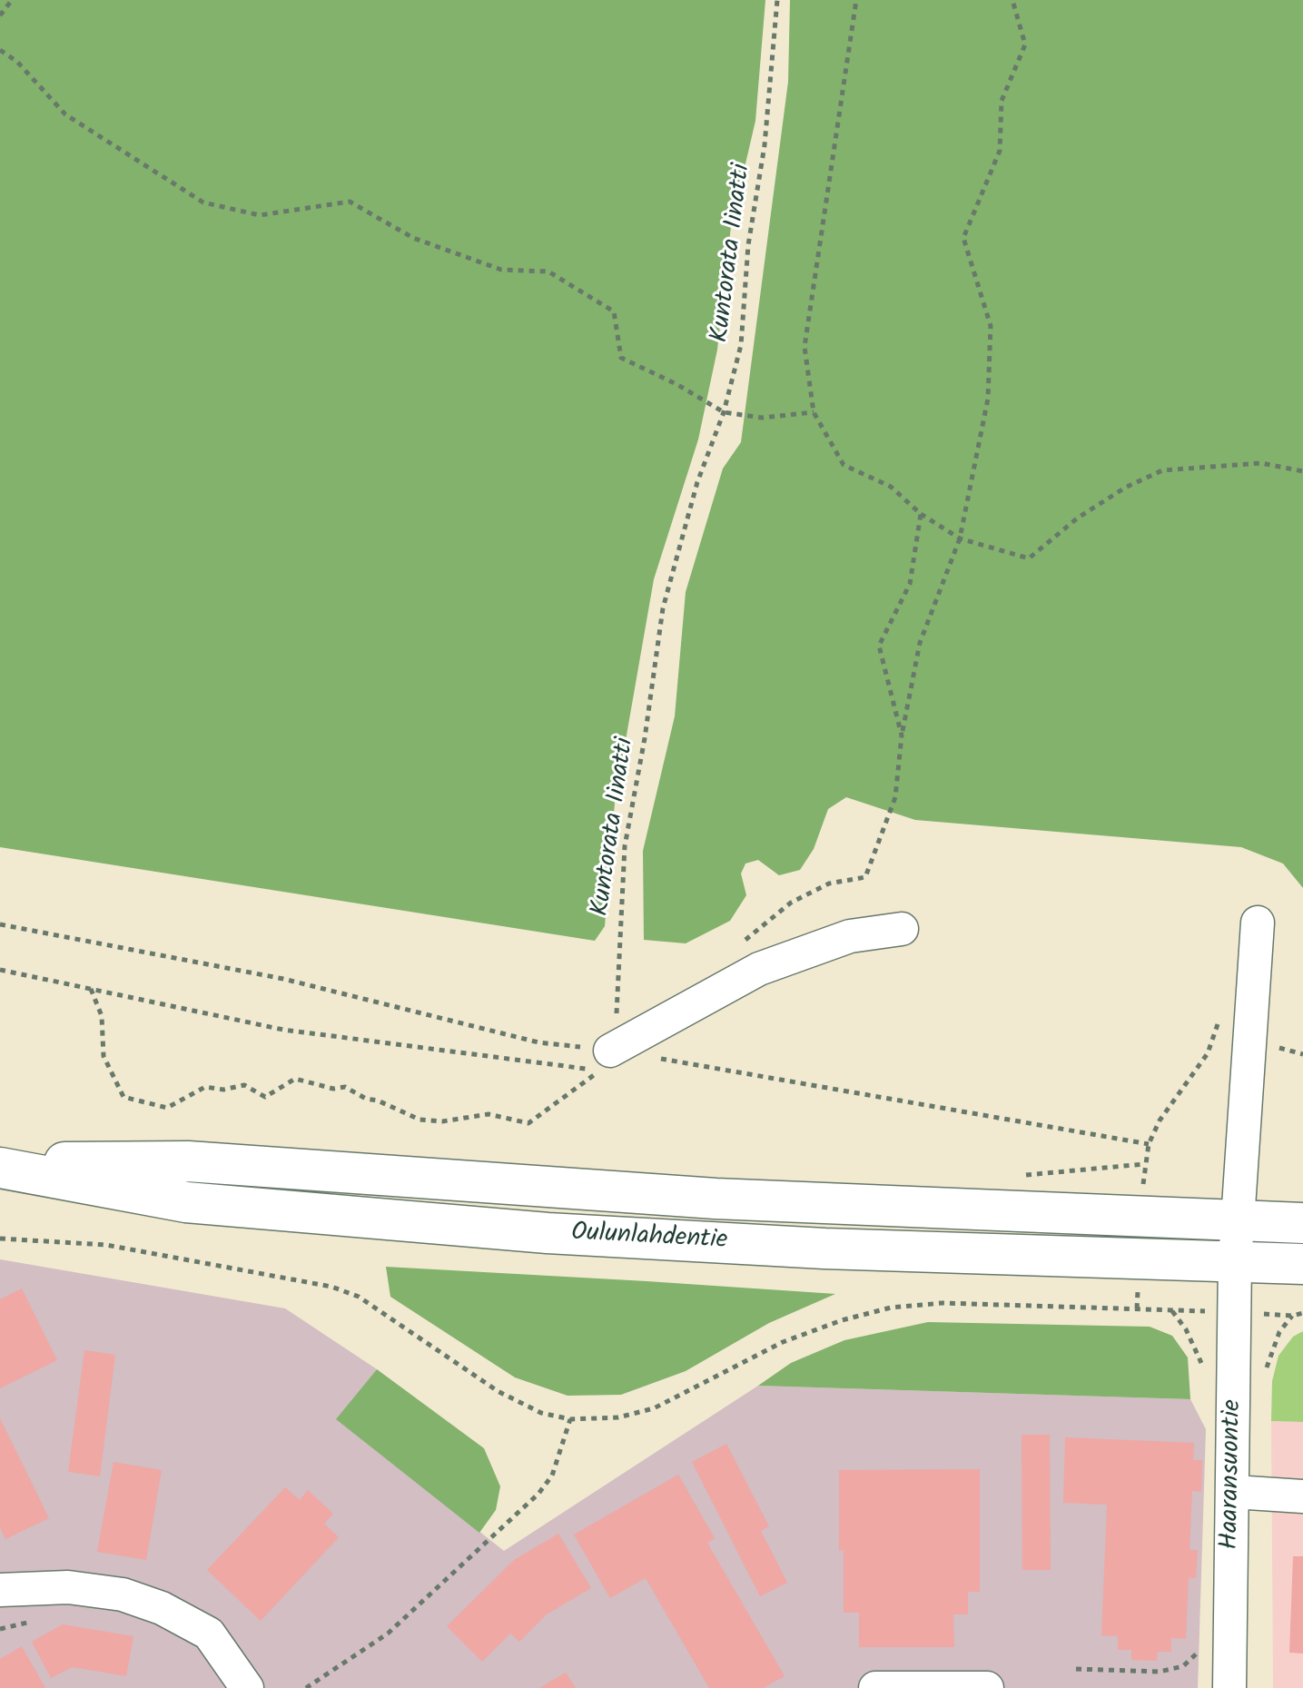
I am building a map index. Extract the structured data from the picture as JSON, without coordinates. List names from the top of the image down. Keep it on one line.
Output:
{"streets":{"main road":["Oulunlahdentie"],"street":["Haaransuontie"],"path":["Kuntorata Iinatti"]},"crossings":[["Oulunlahdentie","Haaransuontie"]]}
